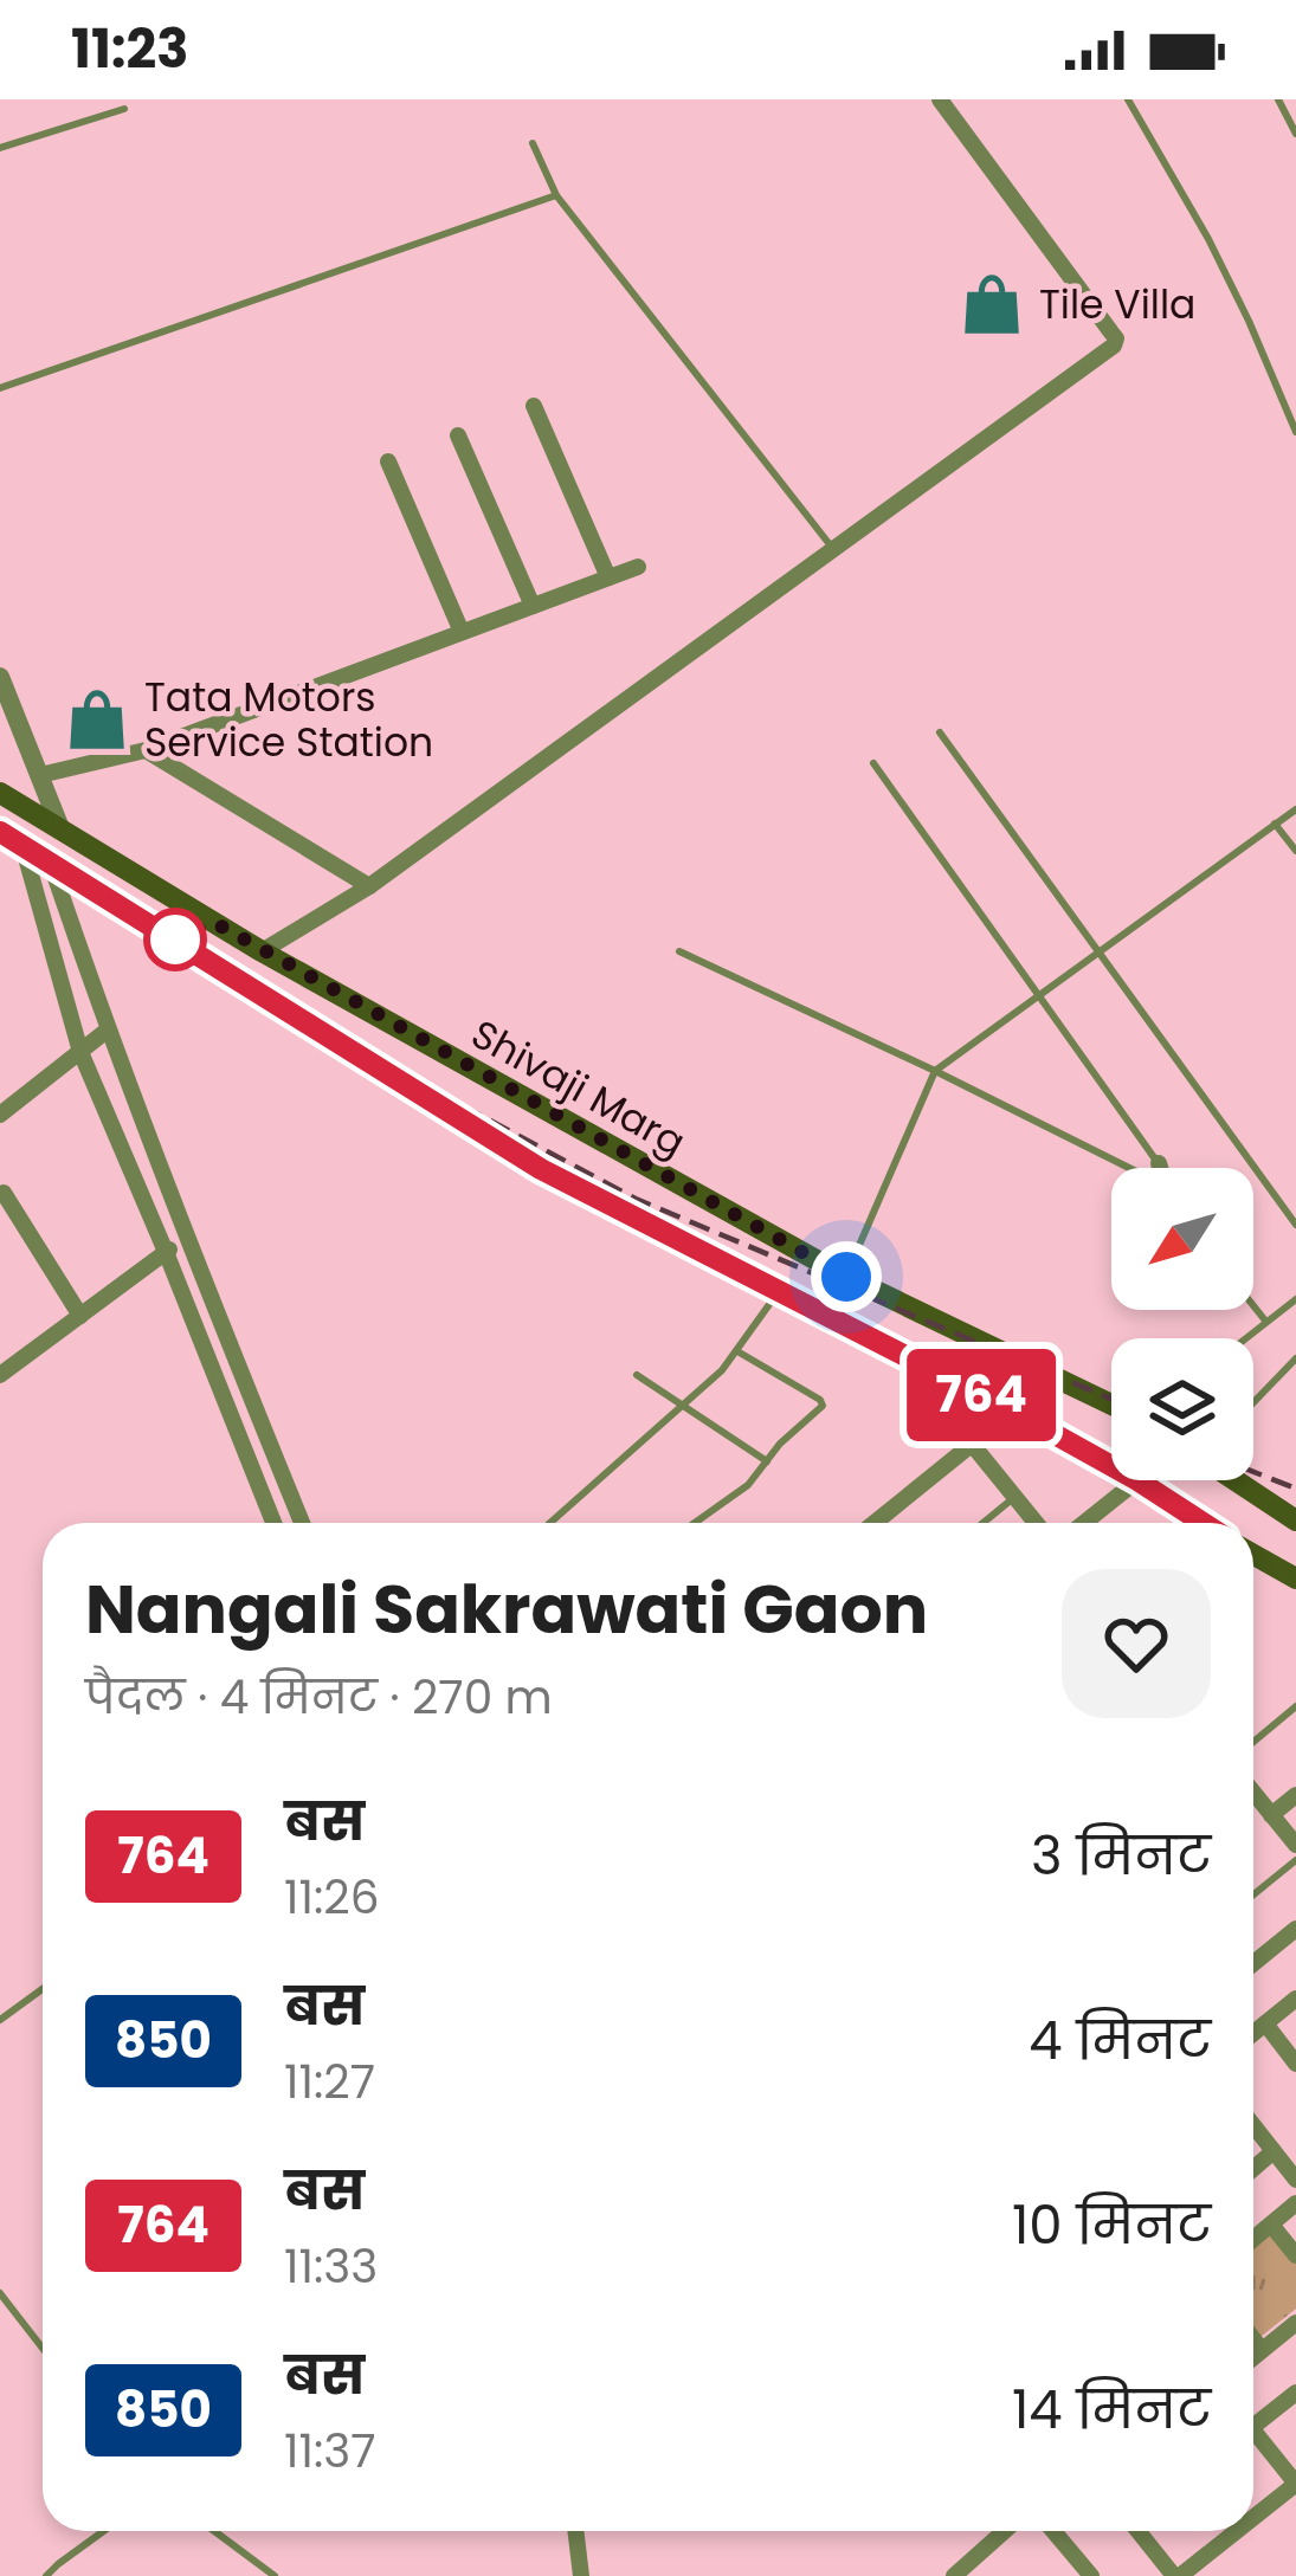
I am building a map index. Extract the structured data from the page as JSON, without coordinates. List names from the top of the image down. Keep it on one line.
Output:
{"streets":{"main road":["Shivaji Marg"]},"places":{"shop":["Tile Villa","Tata Motors Service Station"]},"lines":["bus line 764"],"north":"bottom left","page":{"status":"11:23","on_map":"764","heading":["Nangali Sakrawati Gaon","पैदल · 4 मिनट · 270 m"],"list":[{"mark":"764","name":"बस","note":"11:26","value":"3 मिनट"},{"mark":"850","name":"बस","note":"11:27","value":"4 मिनट"},{"mark":"764","name":"बस","note":"11:33","value":"10 मिनट"},{"mark":"850","name":"बस","note":"11:37","value":"14 मिनट"}]}}
